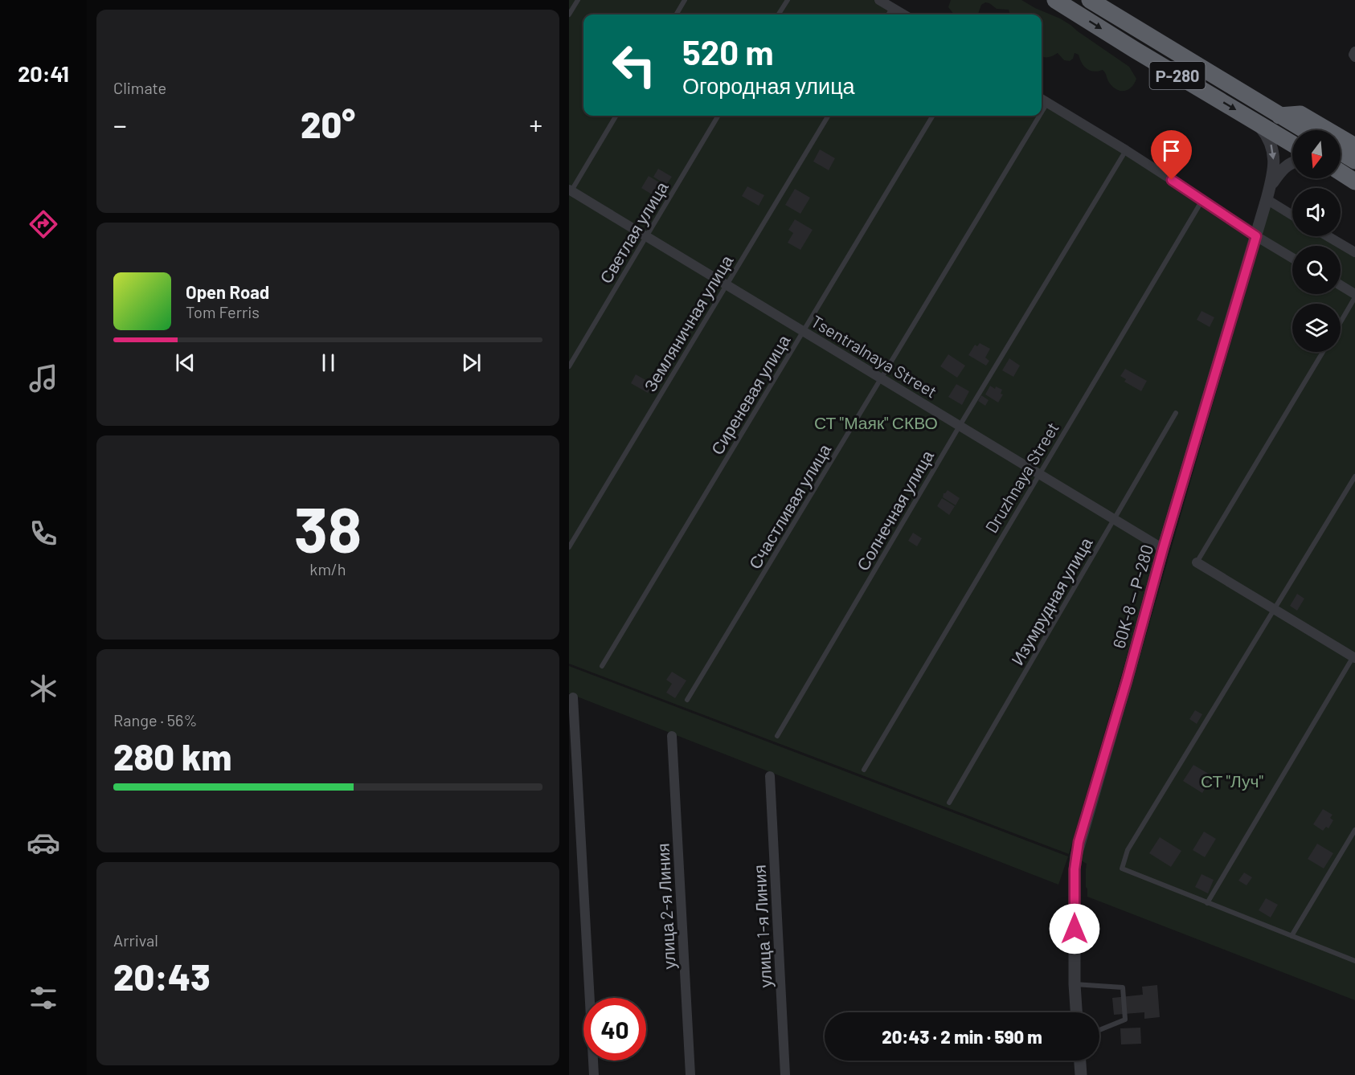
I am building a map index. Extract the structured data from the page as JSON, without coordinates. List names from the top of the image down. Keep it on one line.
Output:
{"streets":{"highway":["Р-280"],"street":["Tsentralnaya Street","60К-8 — Р-280","улица 2-я Линия","улица 1-я Линия"],"lane":["Светлая улица","Земляничная улица","Сиреневая улица","Druzhnaya Street","Счастливая улица","Солнечная улица","Изумрудная улица"]},"crossings":[["Р-280","60К-8 — Р-280"],["Светлая улица","Tsentralnaya Street"],["Земляничная улица","Tsentralnaya Street"],["Tsentralnaya Street","Сиреневая улица"],["Tsentralnaya Street","Druzhnaya Street"],["Tsentralnaya Street","Счастливая улица"],["Tsentralnaya Street","Солнечная улица"],["Tsentralnaya Street","60К-8 — Р-280"],["Tsentralnaya Street","Изумрудная улица"]],"parks":["СТ \"Маяк\" СКВО","СТ \"Луч\""],"north":"bottom","page":{"tabs":"20:41","tile":["Climate",["38","km/h"],["Range · 56%","280 km"],["Arrival","20:43"]],"turn":["520 m","Огородная улица"],"heat":["−","20°","+"],"song":["Open Road","Tom Ferris"],"limit":"40","trip":"20:43 · 2 min · 590 m"}}
